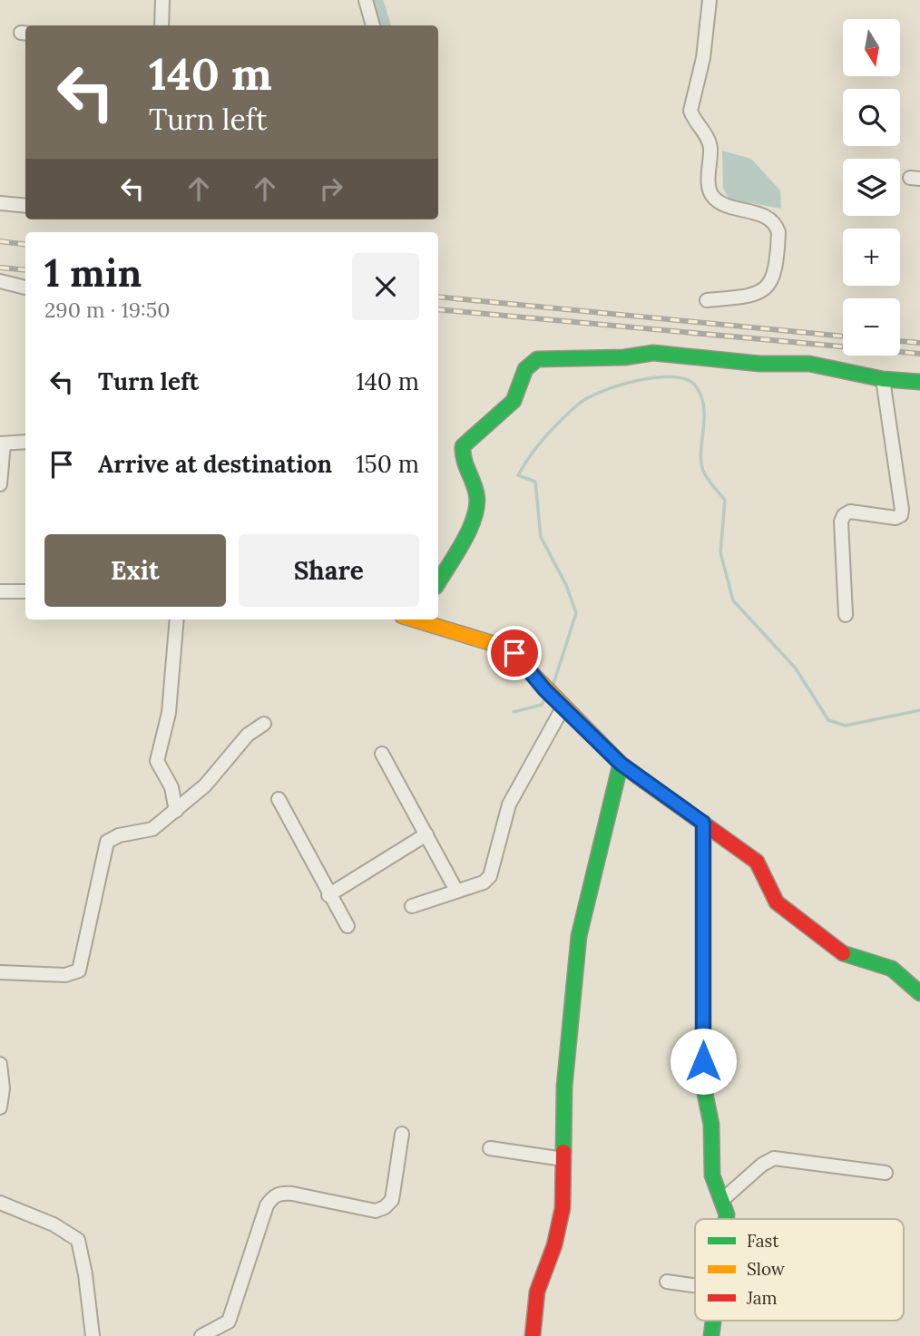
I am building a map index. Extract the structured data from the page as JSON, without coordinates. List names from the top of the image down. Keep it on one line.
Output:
{"legend":["Fast","Slow","Jam"],"north":"bottom","page":{"map_buttons":["+","−"],"turn":["140 m","Turn left"],"heading":["1 min","290 m · 19:50"],"list":[{"name":"Turn left","value":"140 m"},{"name":"Arrive at destination","value":"150 m"}],"buttons":["Exit","Share"]}}
